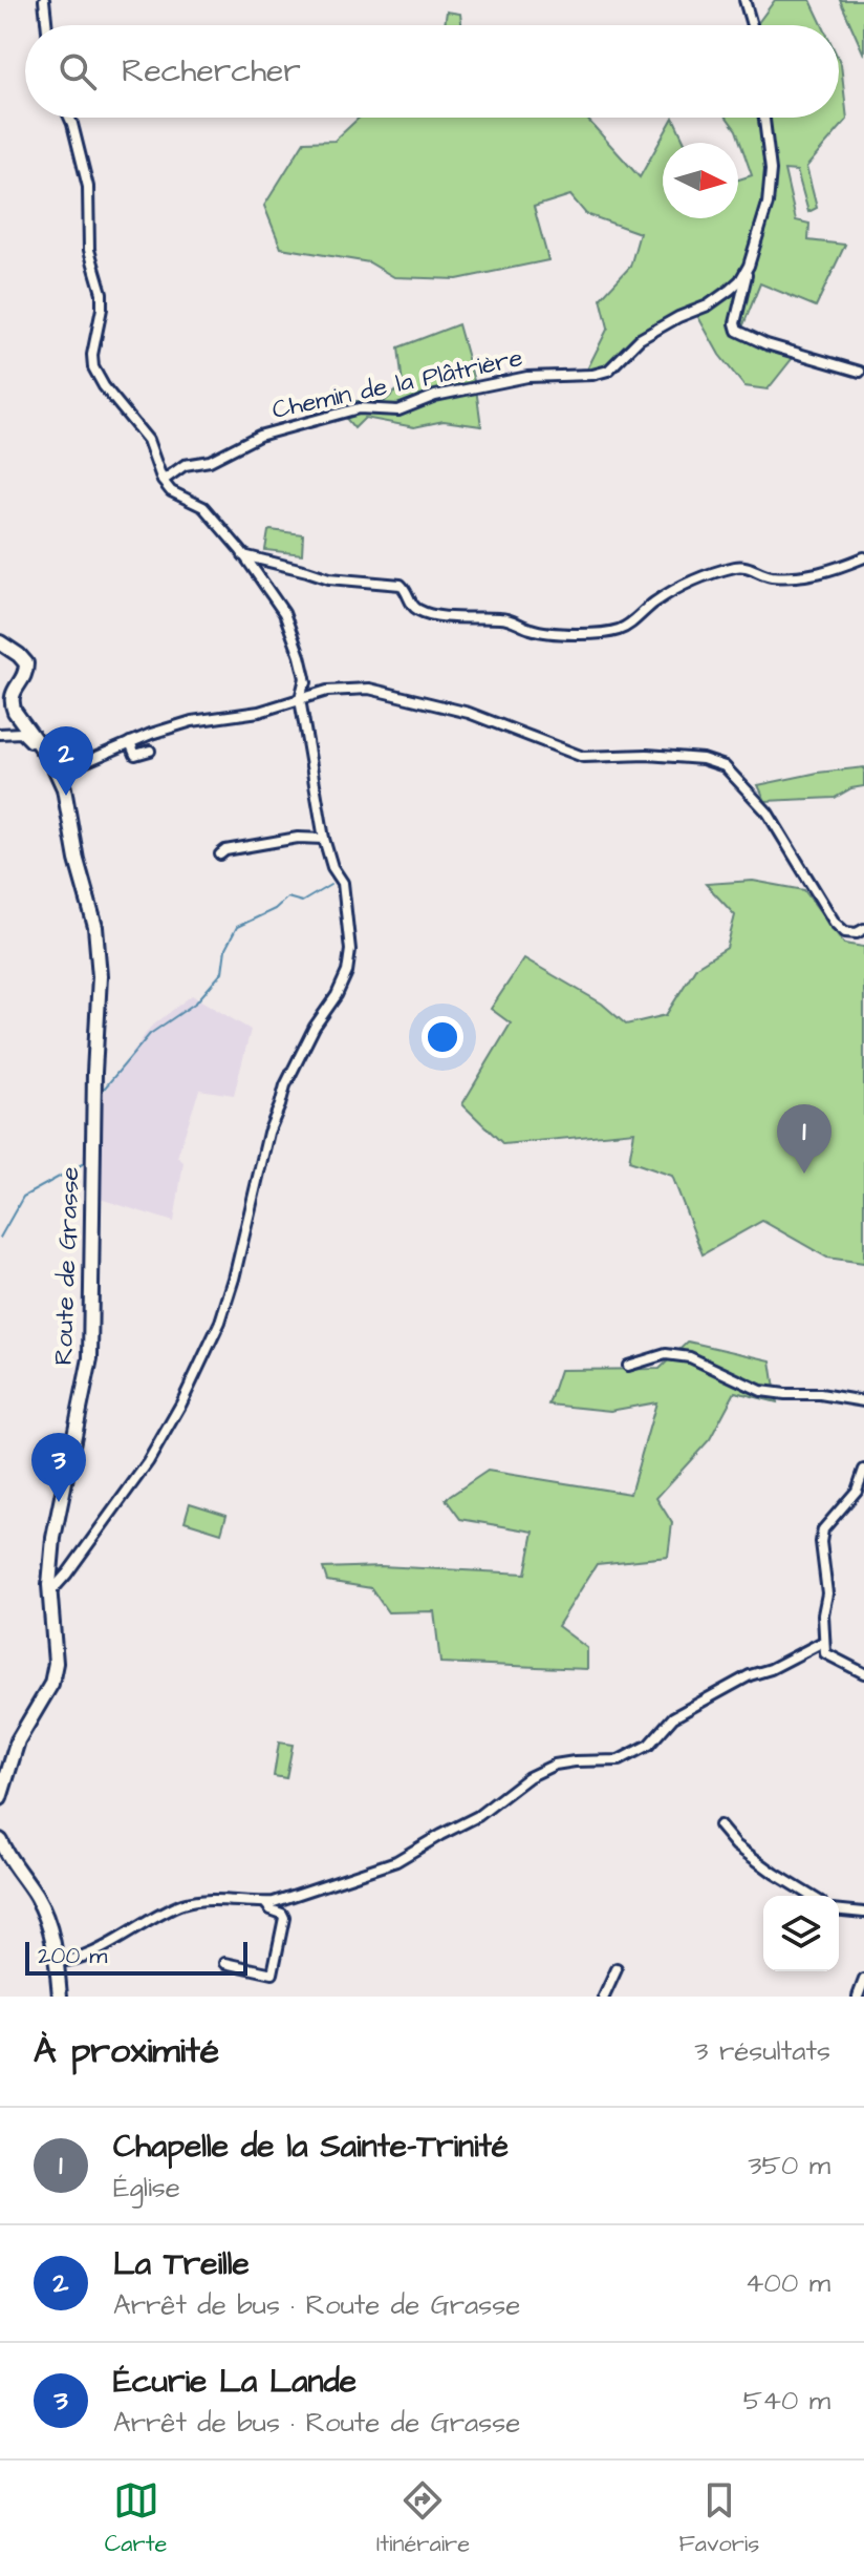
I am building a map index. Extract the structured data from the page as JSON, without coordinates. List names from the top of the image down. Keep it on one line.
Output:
{"streets":{"street":["Chemin de la Plâtrière","Route de Grasse"]},"scale_bar":"200 m","north":"right","page":{"search":"Rechercher","pins":["2","1","3"],"scale":"200 m","heading":["À proximité","3 résultats"],"list":[{"mark":"1","name":"Chapelle de la Sainte-Trinité","note":"Église","value":"350 m"},{"mark":"2","name":"La Treille","note":"Arrêt de bus · Route de Grasse","value":"400 m"},{"mark":"3","name":"Écurie La Lande","note":"Arrêt de bus · Route de Grasse","value":"540 m"}],"nav":["Carte","Itinéraire","Favoris"]}}
